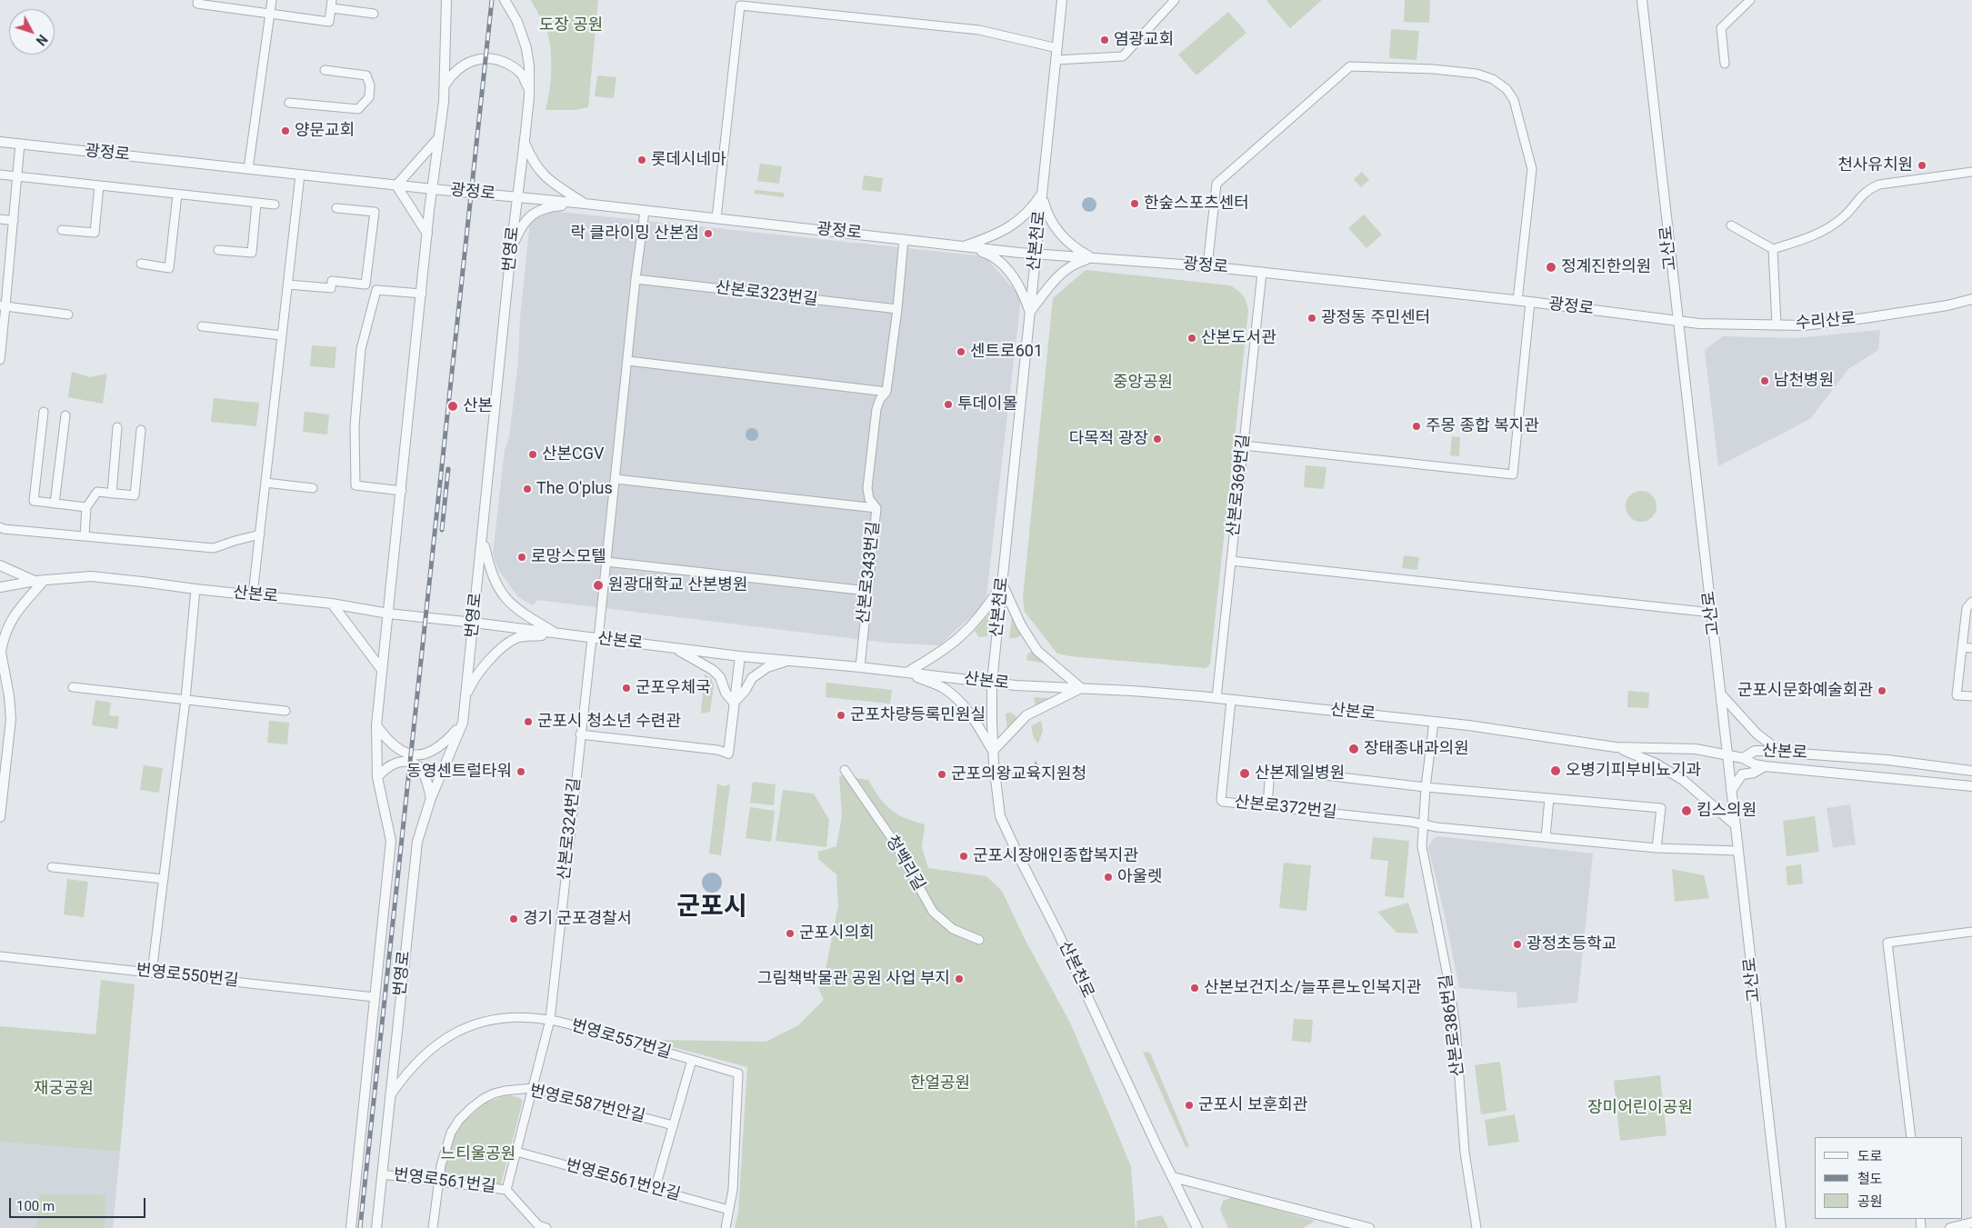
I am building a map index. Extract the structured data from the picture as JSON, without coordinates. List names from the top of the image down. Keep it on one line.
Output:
{"streets":{"street":["광정로","산본천로","고산로","번영로","산본로323번길","수리산로","산본로369번길","산본로343번길","산본로","산본로372번길","산본로324번길","청백리길","번영로550번길","산본로386번길","번영로557번길","번영로587번안길","번영로561번안길","번영로561번길"]},"crossings":[["광정로","산본천로"],["광정로","고산로"],["광정로","번영로"],["광정로","수리산로"],["광정로","산본로369번길"],["광정로","산본로343번길"],["산본천로","산본로"],["고산로","수리산로"],["고산로","산본로"],["번영로","산본로"],["번영로","번영로550번길"],["번영로","번영로557번길"],["번영로","번영로561번길"],["산본로323번길","산본로343번길"],["산본로369번길","산본로"],["산본로343번길","산본로"],["산본로","산본로372번길"],["산본로","산본로324번길"],["산본로","산본로386번길"],["산본로372번길","산본로386번길"],["산본로324번길","번영로557번길"],["번영로557번길","번영로587번안길"],["번영로557번길","번영로561번안길"],["번영로557번길","번영로561번길"],["번영로587번안길","번영로561번길"]],"districts":["군포시"],"parks":["도장 공원","중앙공원","한얼공원","재궁공원","장미어린이공원","느티울공원"],"places":["염광교회","양문교회","롯데시네마","천사유치원","한숲스포츠센터","락 클라이밍 산본점","정계진한의원","광정동 주민센터","산본도서관","센트로601","남천병원","투데이몰","산본","주몽 종합 복지관","다목적 광장","산본CGV","The O'plus","로망스모텔","원광대학교 산본병원","군포우체국","군포시문화예술회관","군포차량등록민원실","군포시 청소년 수련관","장태종내과의원","오병기피부비뇨기과","동영센트럴타워","산본제일병원","군포의왕교육지원청","킴스의원","군포시장애인종합복지관","아울렛","경기 군포경찰서","군포시의회","광정초등학교","그림책박물관 공원 사업 부지","산본보건지소/늘푸른노인복지관","군포시 보훈회관"],"legend":["도로","철도","공원"],"scale_bar":"100 m","north":"bottom right"}
